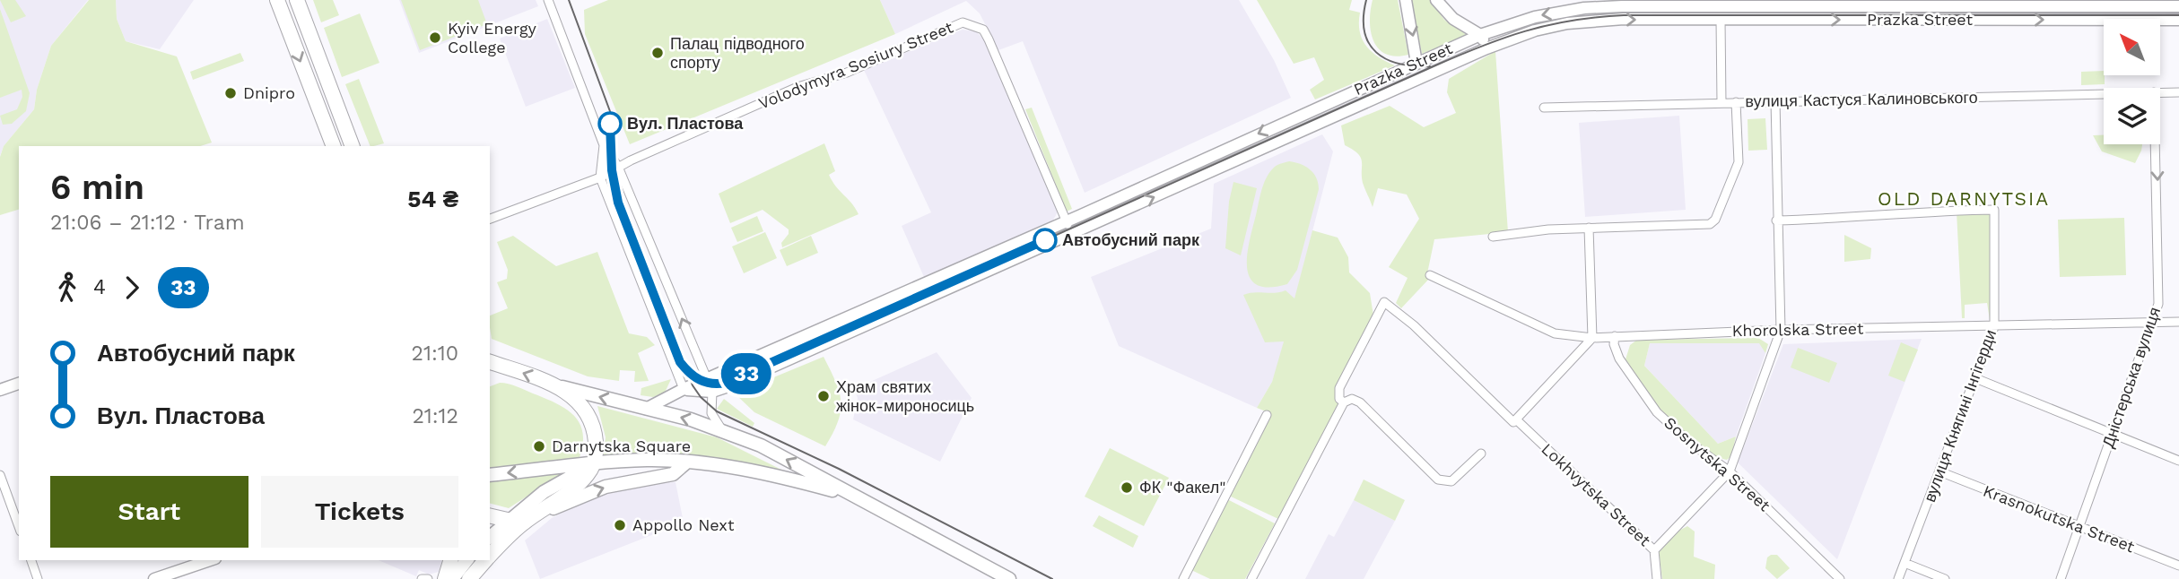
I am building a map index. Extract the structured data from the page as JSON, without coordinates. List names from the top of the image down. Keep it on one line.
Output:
{"streets":{"street":["Prazka Street","Volodymyra Sosiury Street","вулиця Кастуся Калиновського","Khorolska Street","Дністерська вулиця","вулиця Княгині Інгігерди","Sosnytska Street","Lokhvytska Street","Krasnokutska Street"]},"crossings":[["Prazka Street","Volodymyra Sosiury Street"],["Khorolska Street","Дністерська вулиця"],["Khorolska Street","вулиця Княгині Інгігерди"],["Khorolska Street","Sosnytska Street"],["Дністерська вулиця","Krasnokutska Street"],["вулиця Княгині Інгігерди","Krasnokutska Street"]],"one_way":["Дністерська вулиця"],"districts":["OLD DARNYTSIA"],"places":["Kyiv Energy College","Палац підводного спорту","Dnipro","Вул. Пластова","Автобусний парк","Храм святих жінок-мироносиць","Darnytska Square","ФК \"Факел\"","Appollo Next"],"lines":["tram line 33"],"north":"top left","page":{"on_map":"33","heading":["6 min","21:06 – 21:12 · Tram","54 ₴"],"legs":["4","33"],"list":[{"name":"Автобусний парк","value":"21:10"},{"name":"Вул. Пластова","value":"21:12"}],"buttons":["Start","Tickets"]}}
